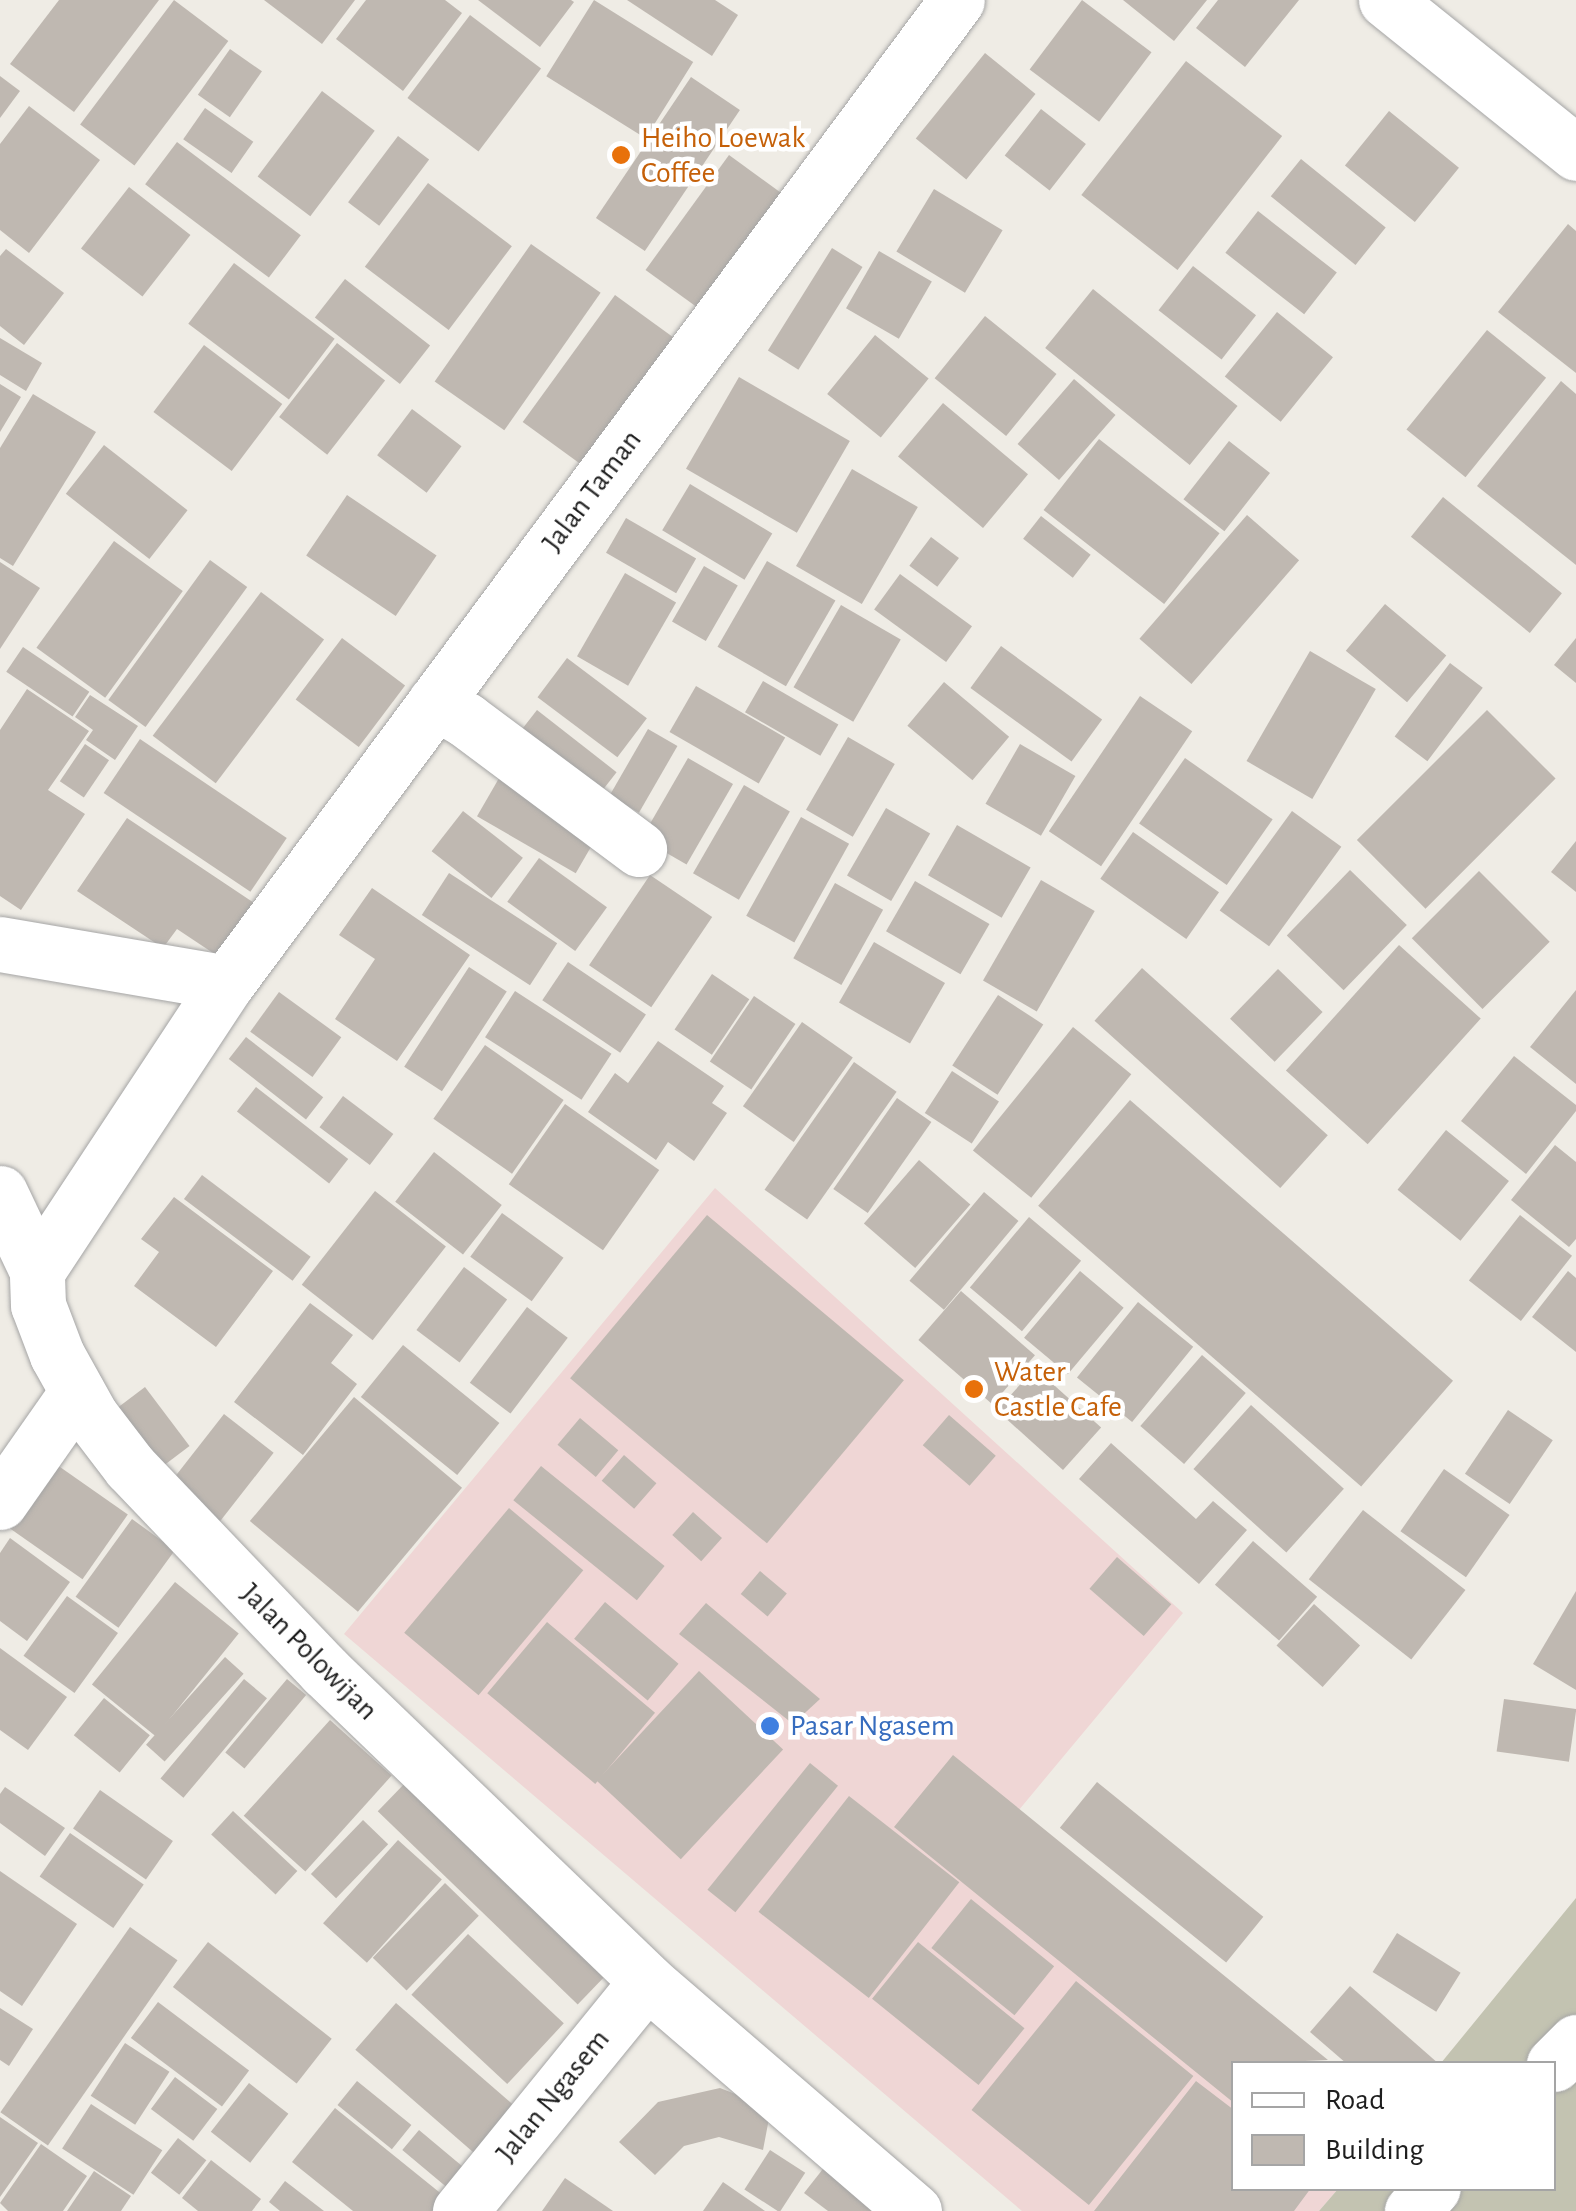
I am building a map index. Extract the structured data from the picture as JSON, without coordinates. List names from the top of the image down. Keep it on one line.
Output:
{"streets":{"street":["Jalan Taman","Jalan Polowijan","Jalan Ngasem"]},"crossings":[["Jalan Polowijan","Jalan Ngasem"]],"places":["Heiho Loewak Coffee","Water Castle Cafe","Pasar Ngasem"],"legend":["Road","Building"]}
